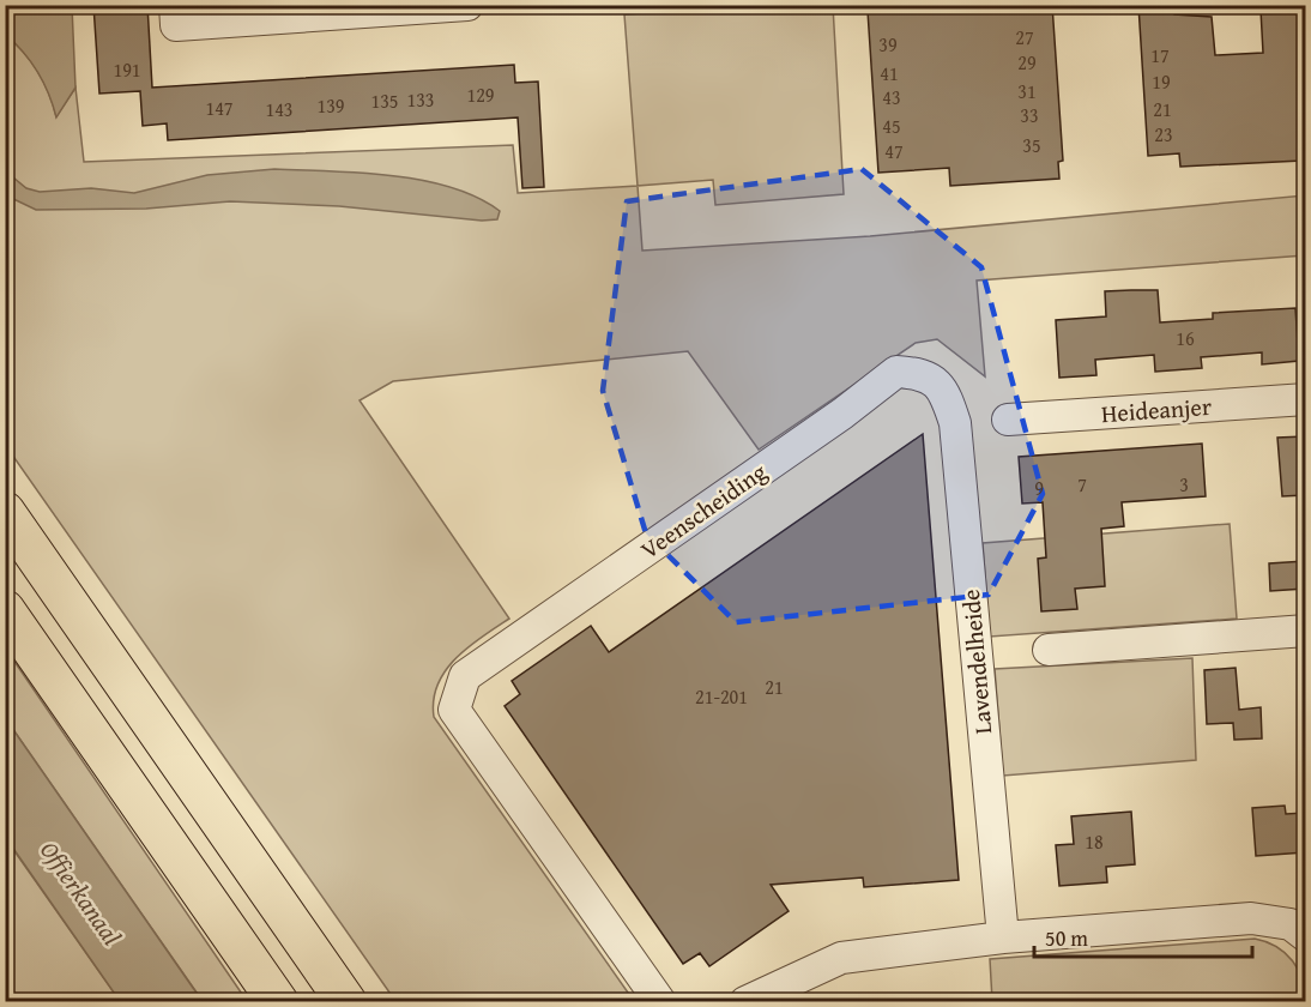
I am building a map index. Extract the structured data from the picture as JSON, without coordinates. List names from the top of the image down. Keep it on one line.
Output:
{"streets":{"street":["Heideanjer","Veenscheiding","Lavendelheide"]},"crossings":[["Veenscheiding","Lavendelheide"]],"water":["Offierkanaal"],"house_numbers":["27","39","17","29","191","41","19","31","129","43","133","135","139","147","143","21","33","45","23","35","47","16","7","3","9","21","21-201","18"],"scale_bar":"50 m"}
